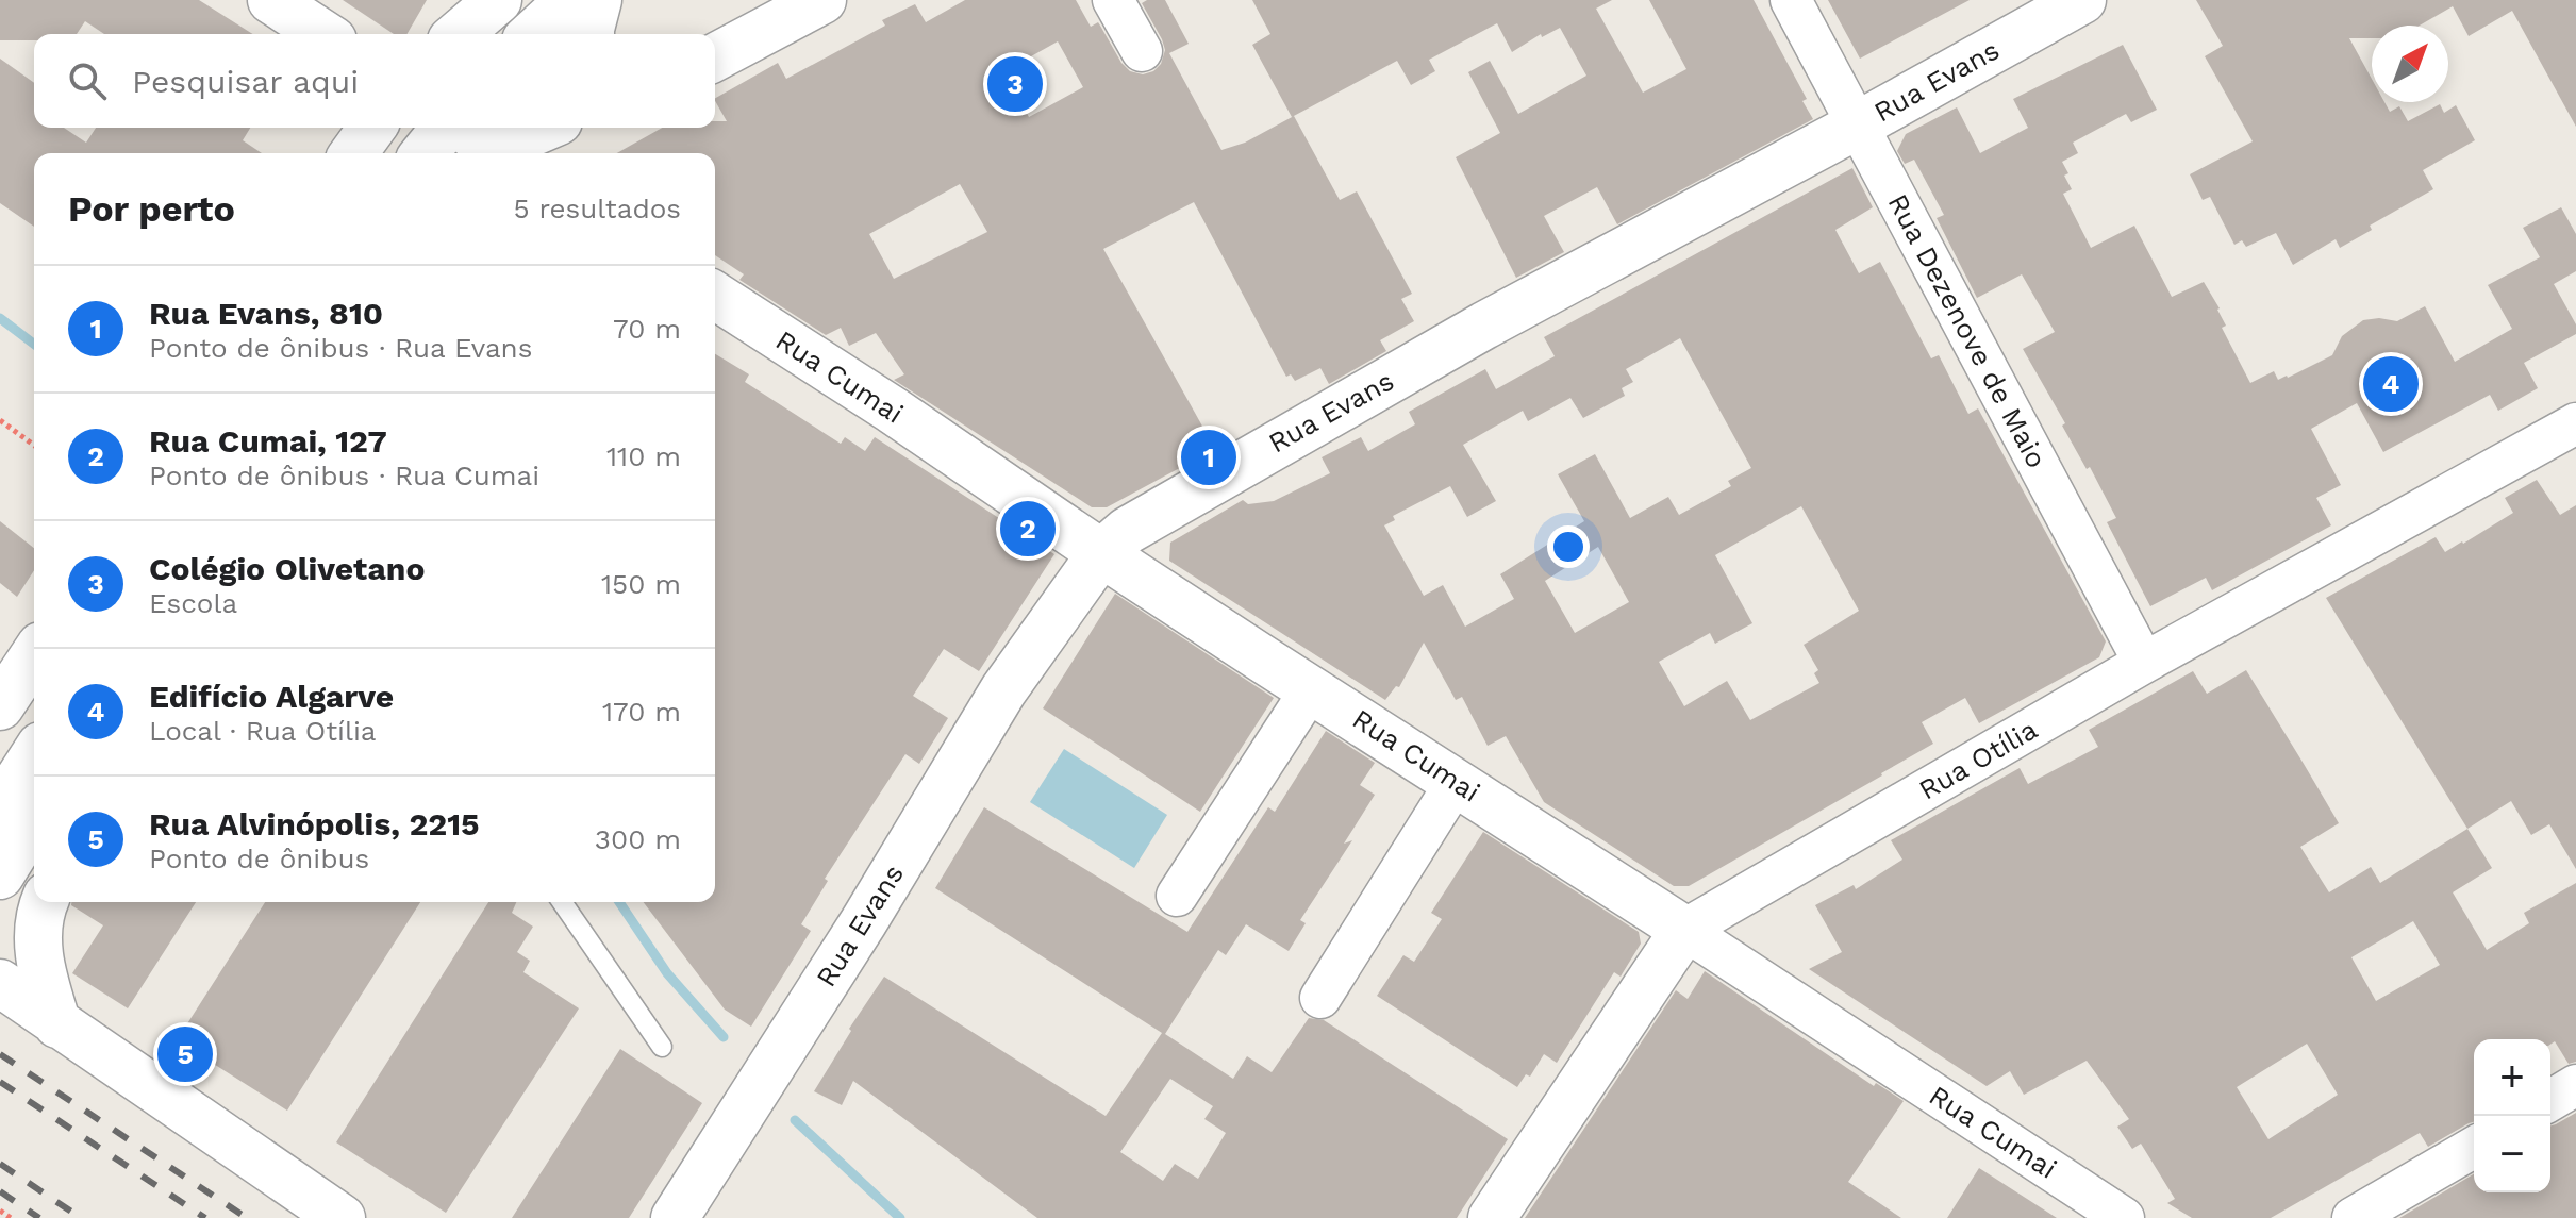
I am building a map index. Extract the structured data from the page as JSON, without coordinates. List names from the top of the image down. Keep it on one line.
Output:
{"streets":{"street":["Rua Evans","Rua Dezenove de Maio","Rua Cumai","Rua Otília"]},"crossings":[["Rua Evans","Rua Dezenove de Maio"],["Rua Evans","Rua Cumai"],["Rua Dezenove de Maio","Rua Otília"],["Rua Cumai","Rua Otília"]],"north":"top right","page":{"search":"Pesquisar aqui","pins":["3","4","1","2","5"],"heading":["Por perto","5 resultados"],"list":[{"mark":"1","name":"Rua Evans, 810","note":"Ponto de ônibus · Rua Evans","value":"70 m"},{"mark":"2","name":"Rua Cumai, 127","note":"Ponto de ônibus · Rua Cumai","value":"110 m"},{"mark":"3","name":"Colégio Olivetano","note":"Escola","value":"150 m"},{"mark":"4","name":"Edifício Algarve","note":"Local · Rua Otília","value":"170 m"},{"mark":"5","name":"Rua Alvinópolis, 2215","note":"Ponto de ônibus","value":"300 m"}],"map_buttons":["+","−"]}}
